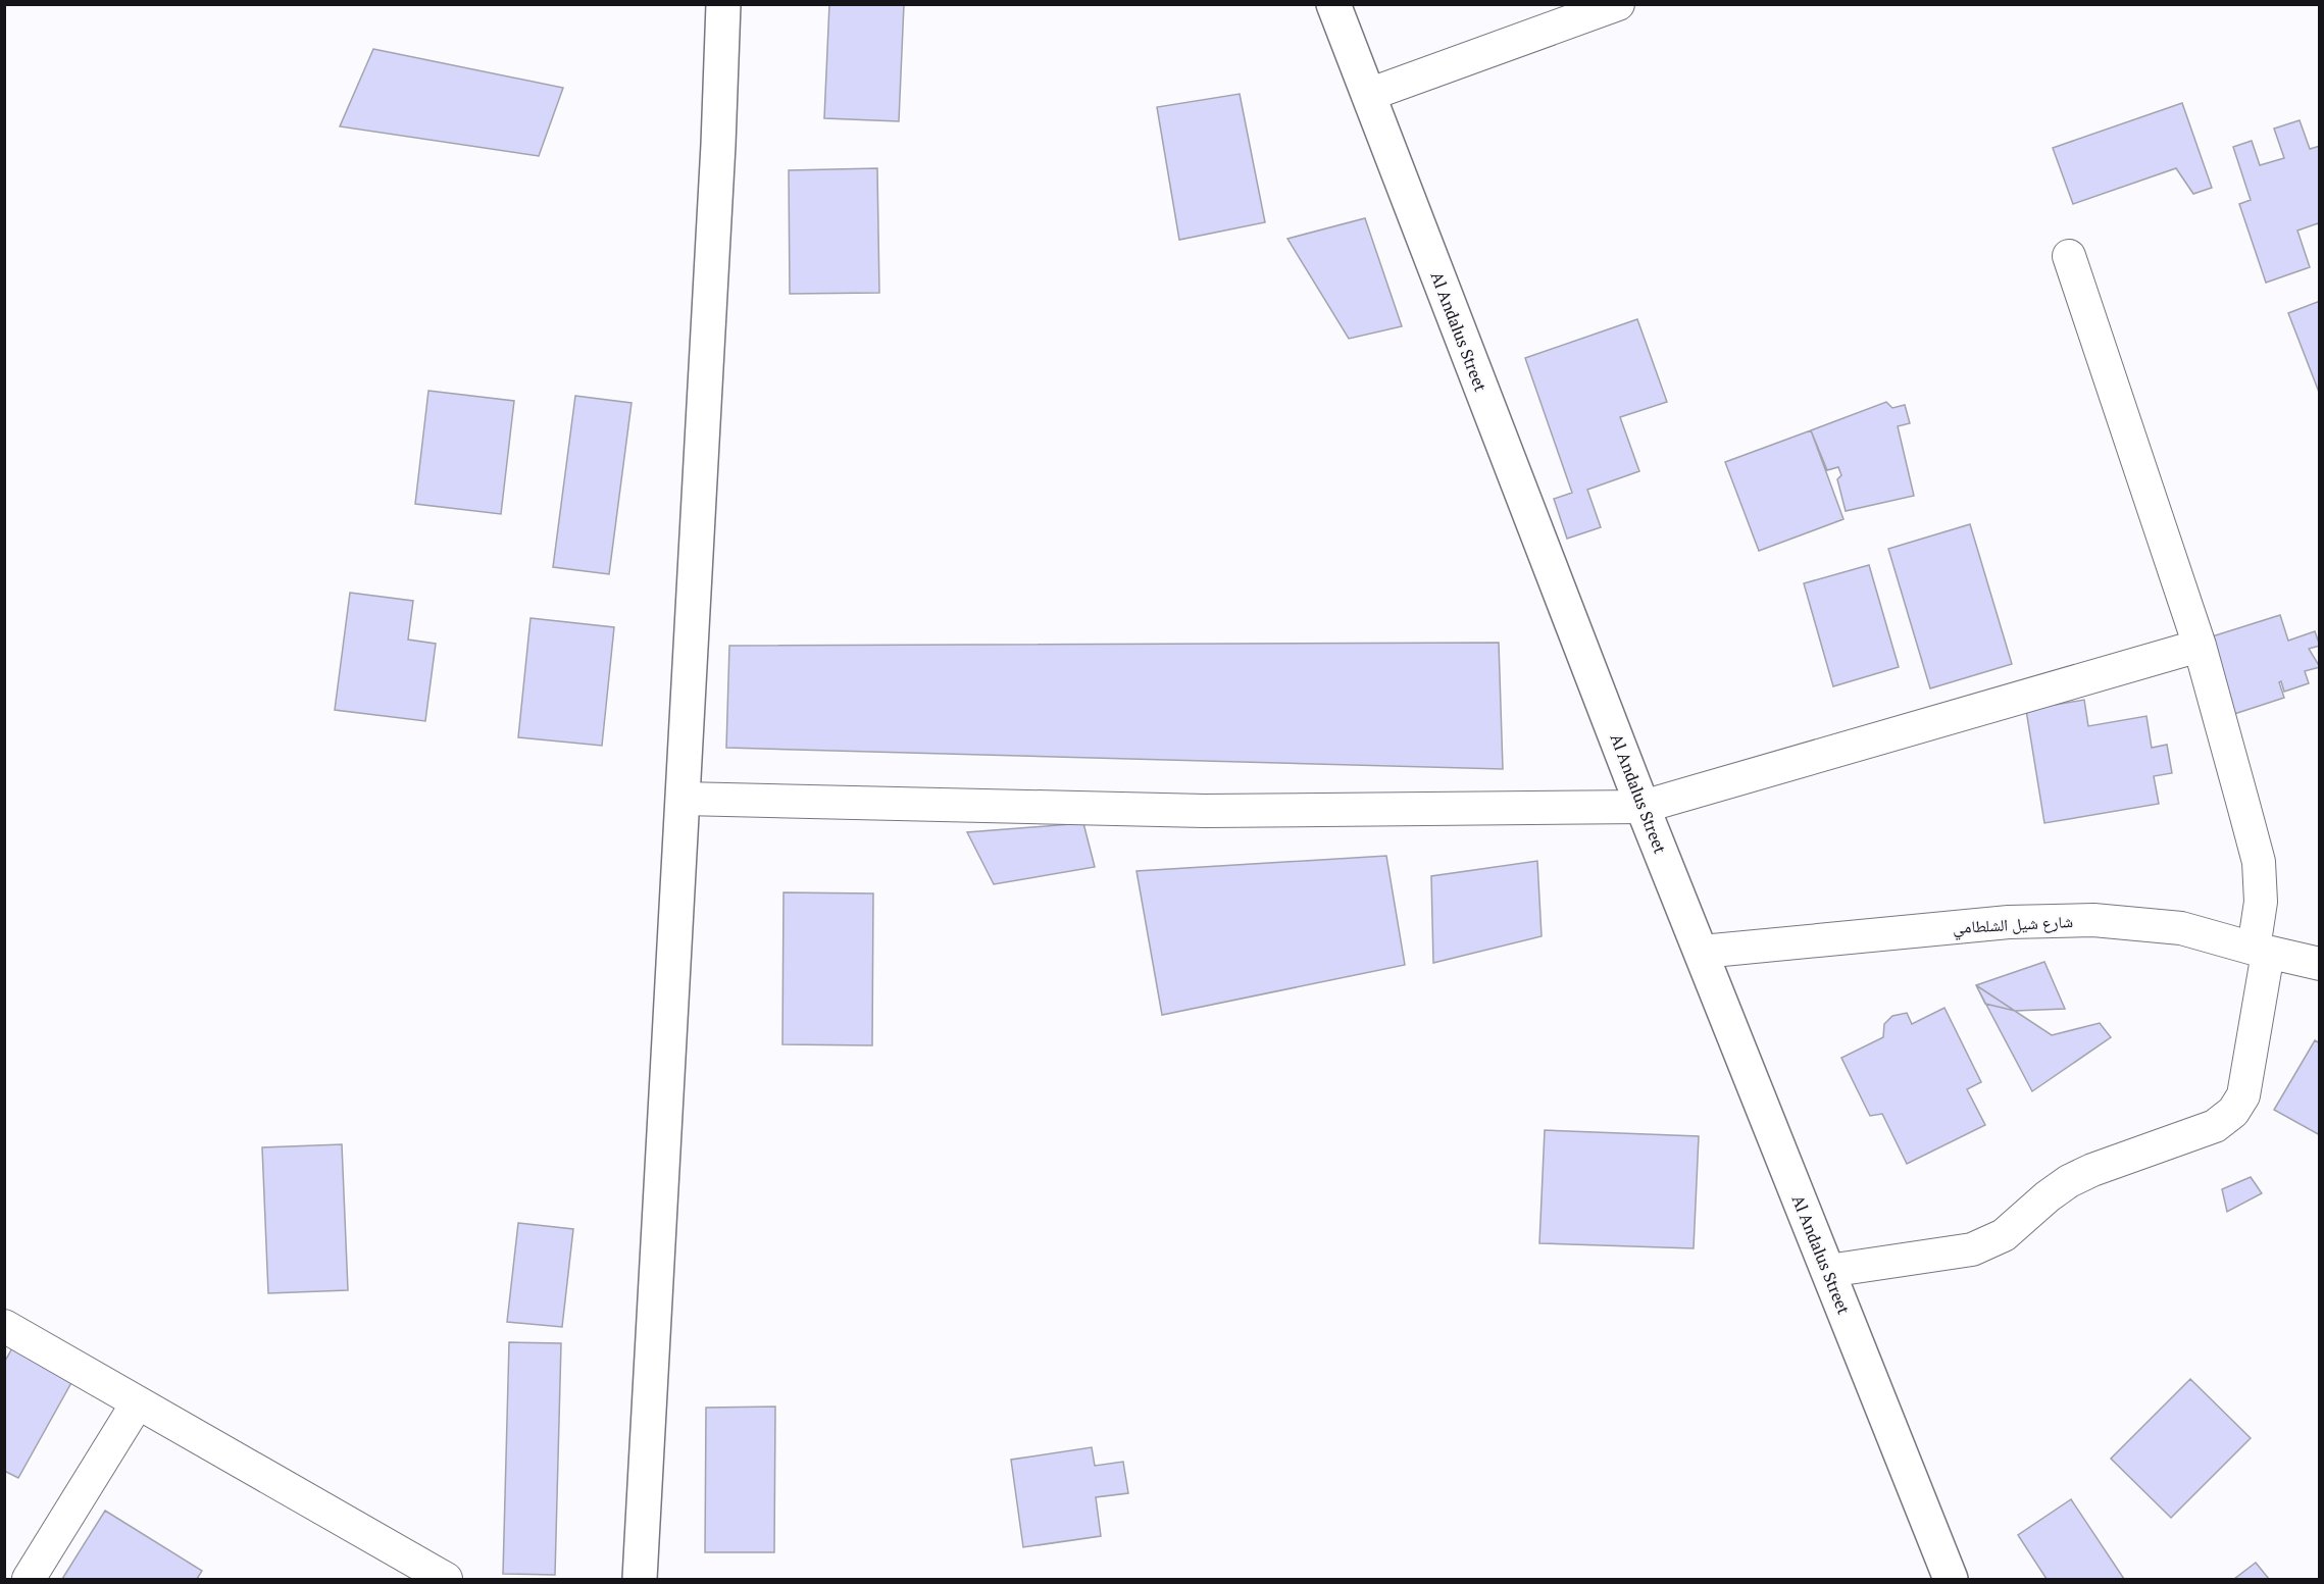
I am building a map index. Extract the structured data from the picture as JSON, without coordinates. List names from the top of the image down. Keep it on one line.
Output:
{"streets":{"main road":["Al Andalus Street"],"street":["شارع شيل الشلطامي"]},"crossings":[["Al Andalus Street","شارع شيل الشلطامي"]]}
